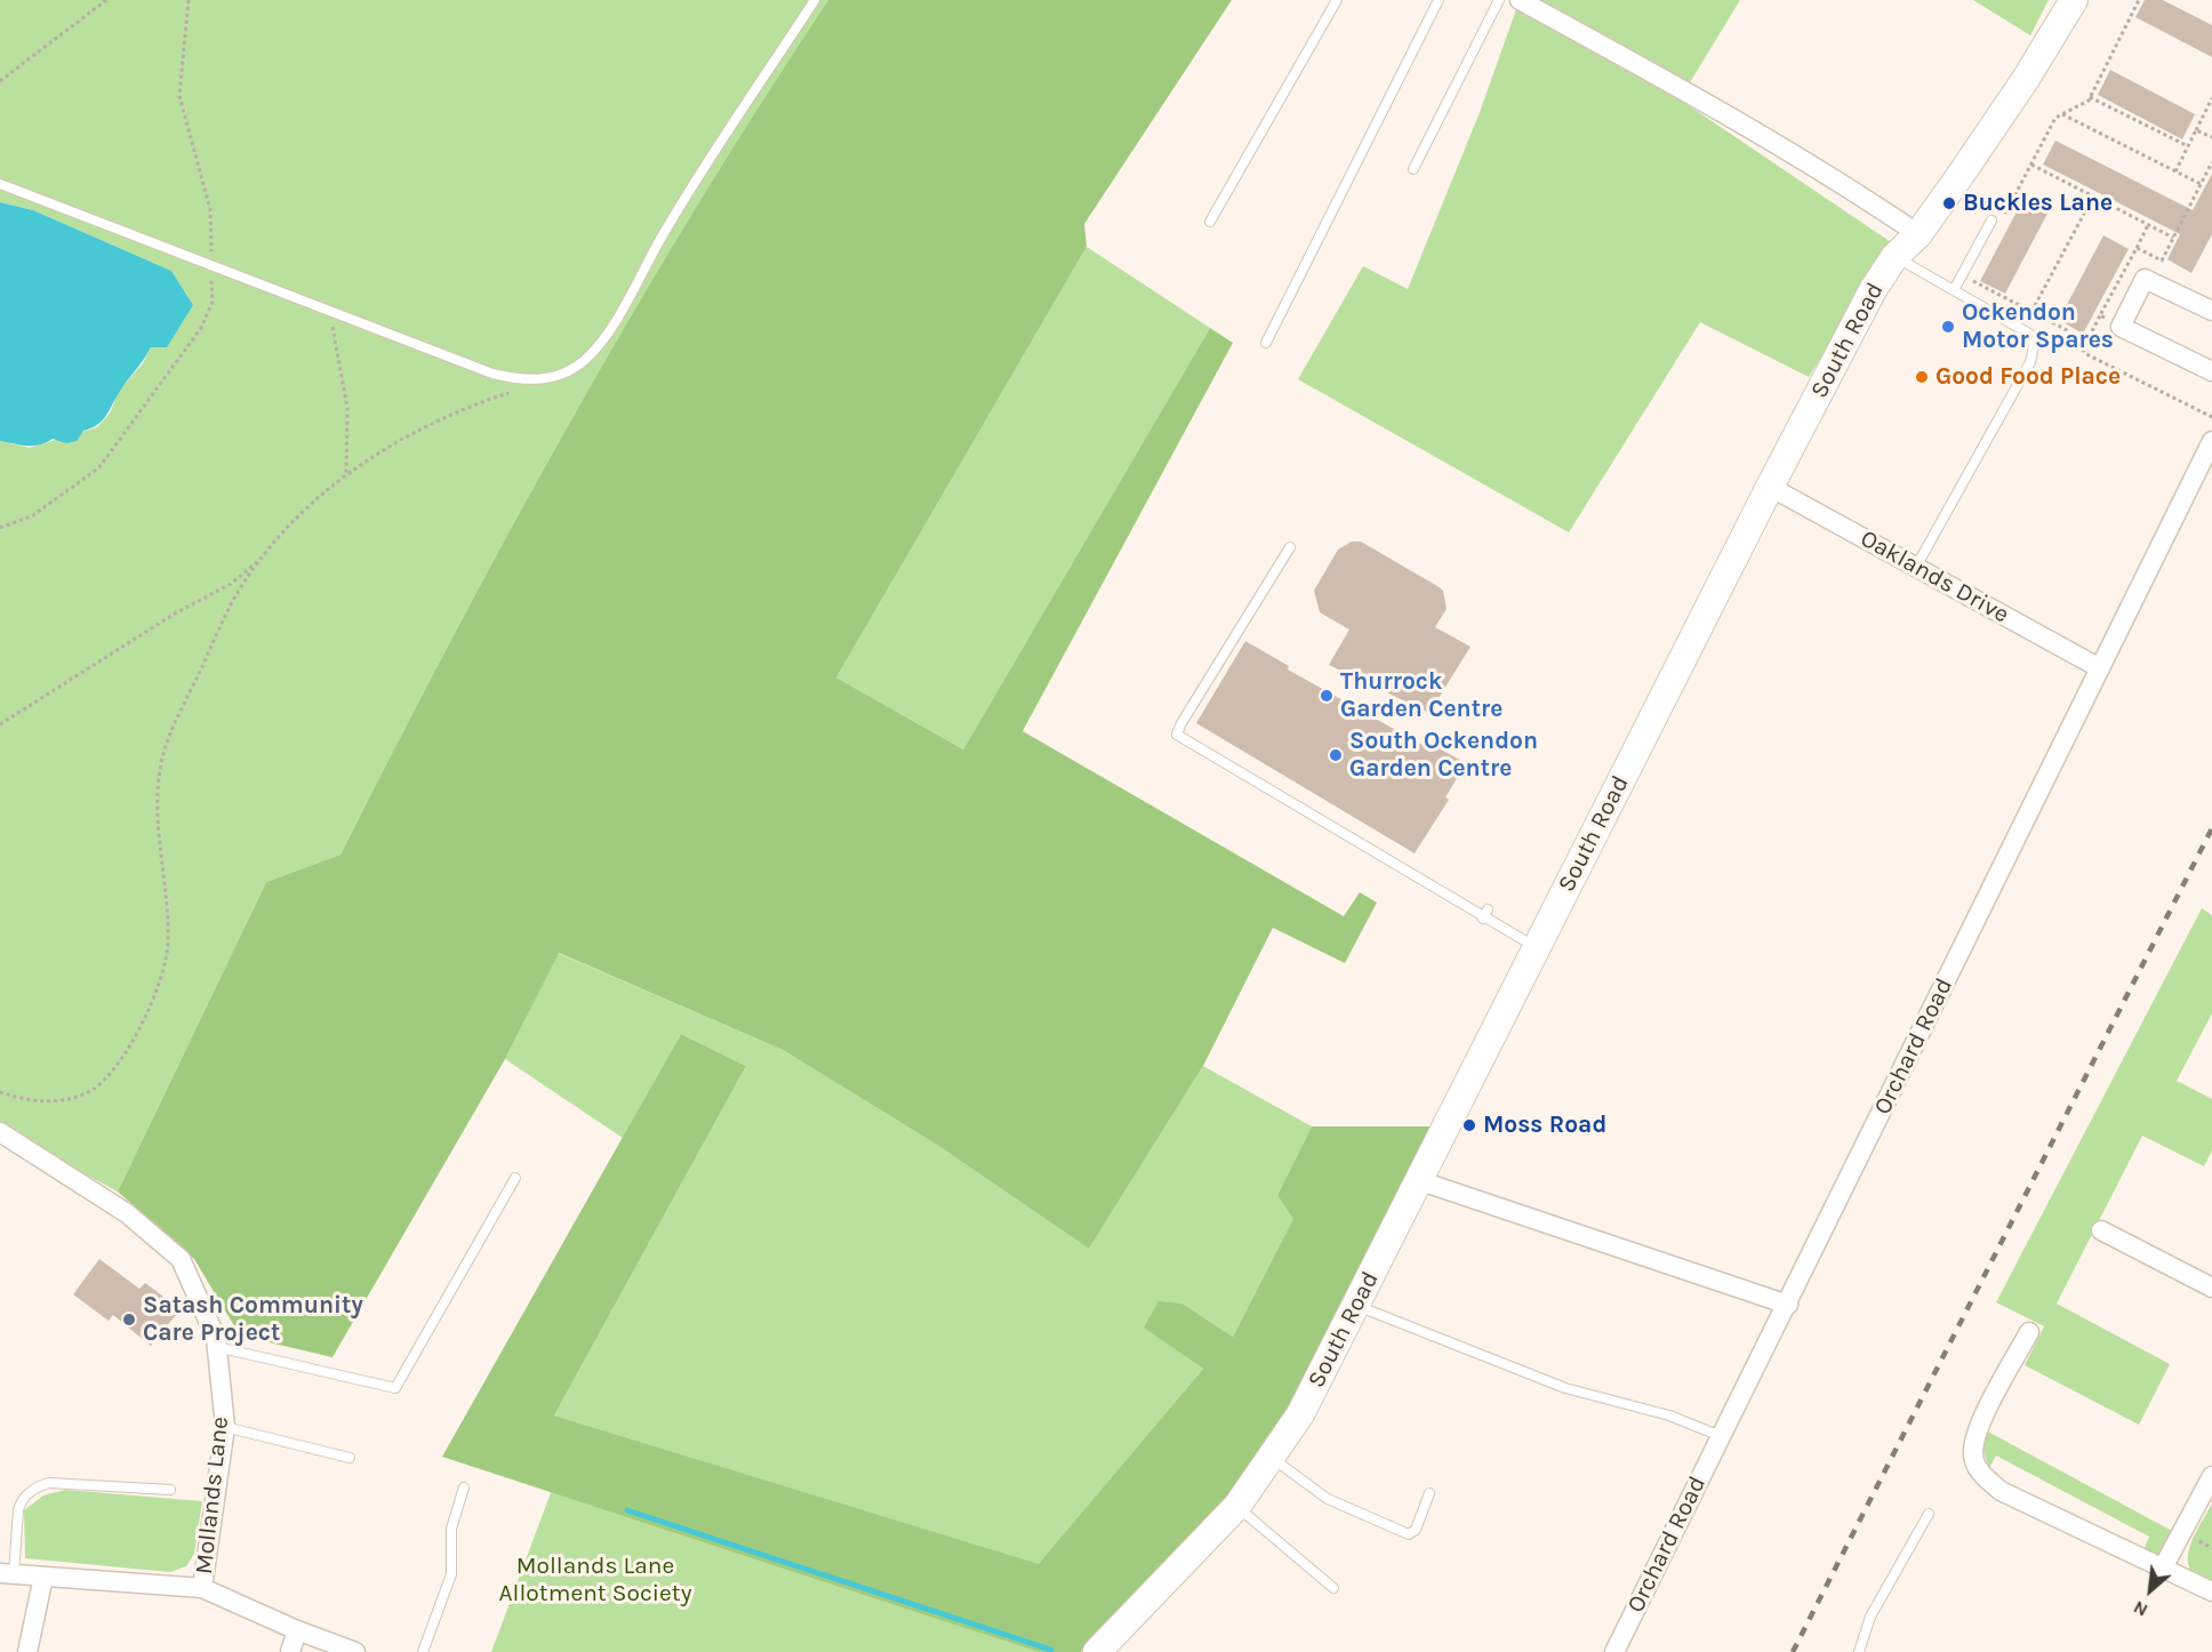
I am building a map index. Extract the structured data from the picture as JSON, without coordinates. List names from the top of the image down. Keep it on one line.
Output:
{"streets":{"main road":["South Road"],"street":["Oaklands Drive","Orchard Road","Mollands Lane"]},"crossings":[["South Road","Oaklands Drive"],["Oaklands Drive","Orchard Road"]],"parks":["Mollands Lane Allotment Society"],"places":["Buckles Lane","Ockendon Motor Spares","Good Food Place","Thurrock Garden Centre","South Ockendon Garden Centre","Moss Road","Satash Community Care Project"],"north":"bottom left"}
